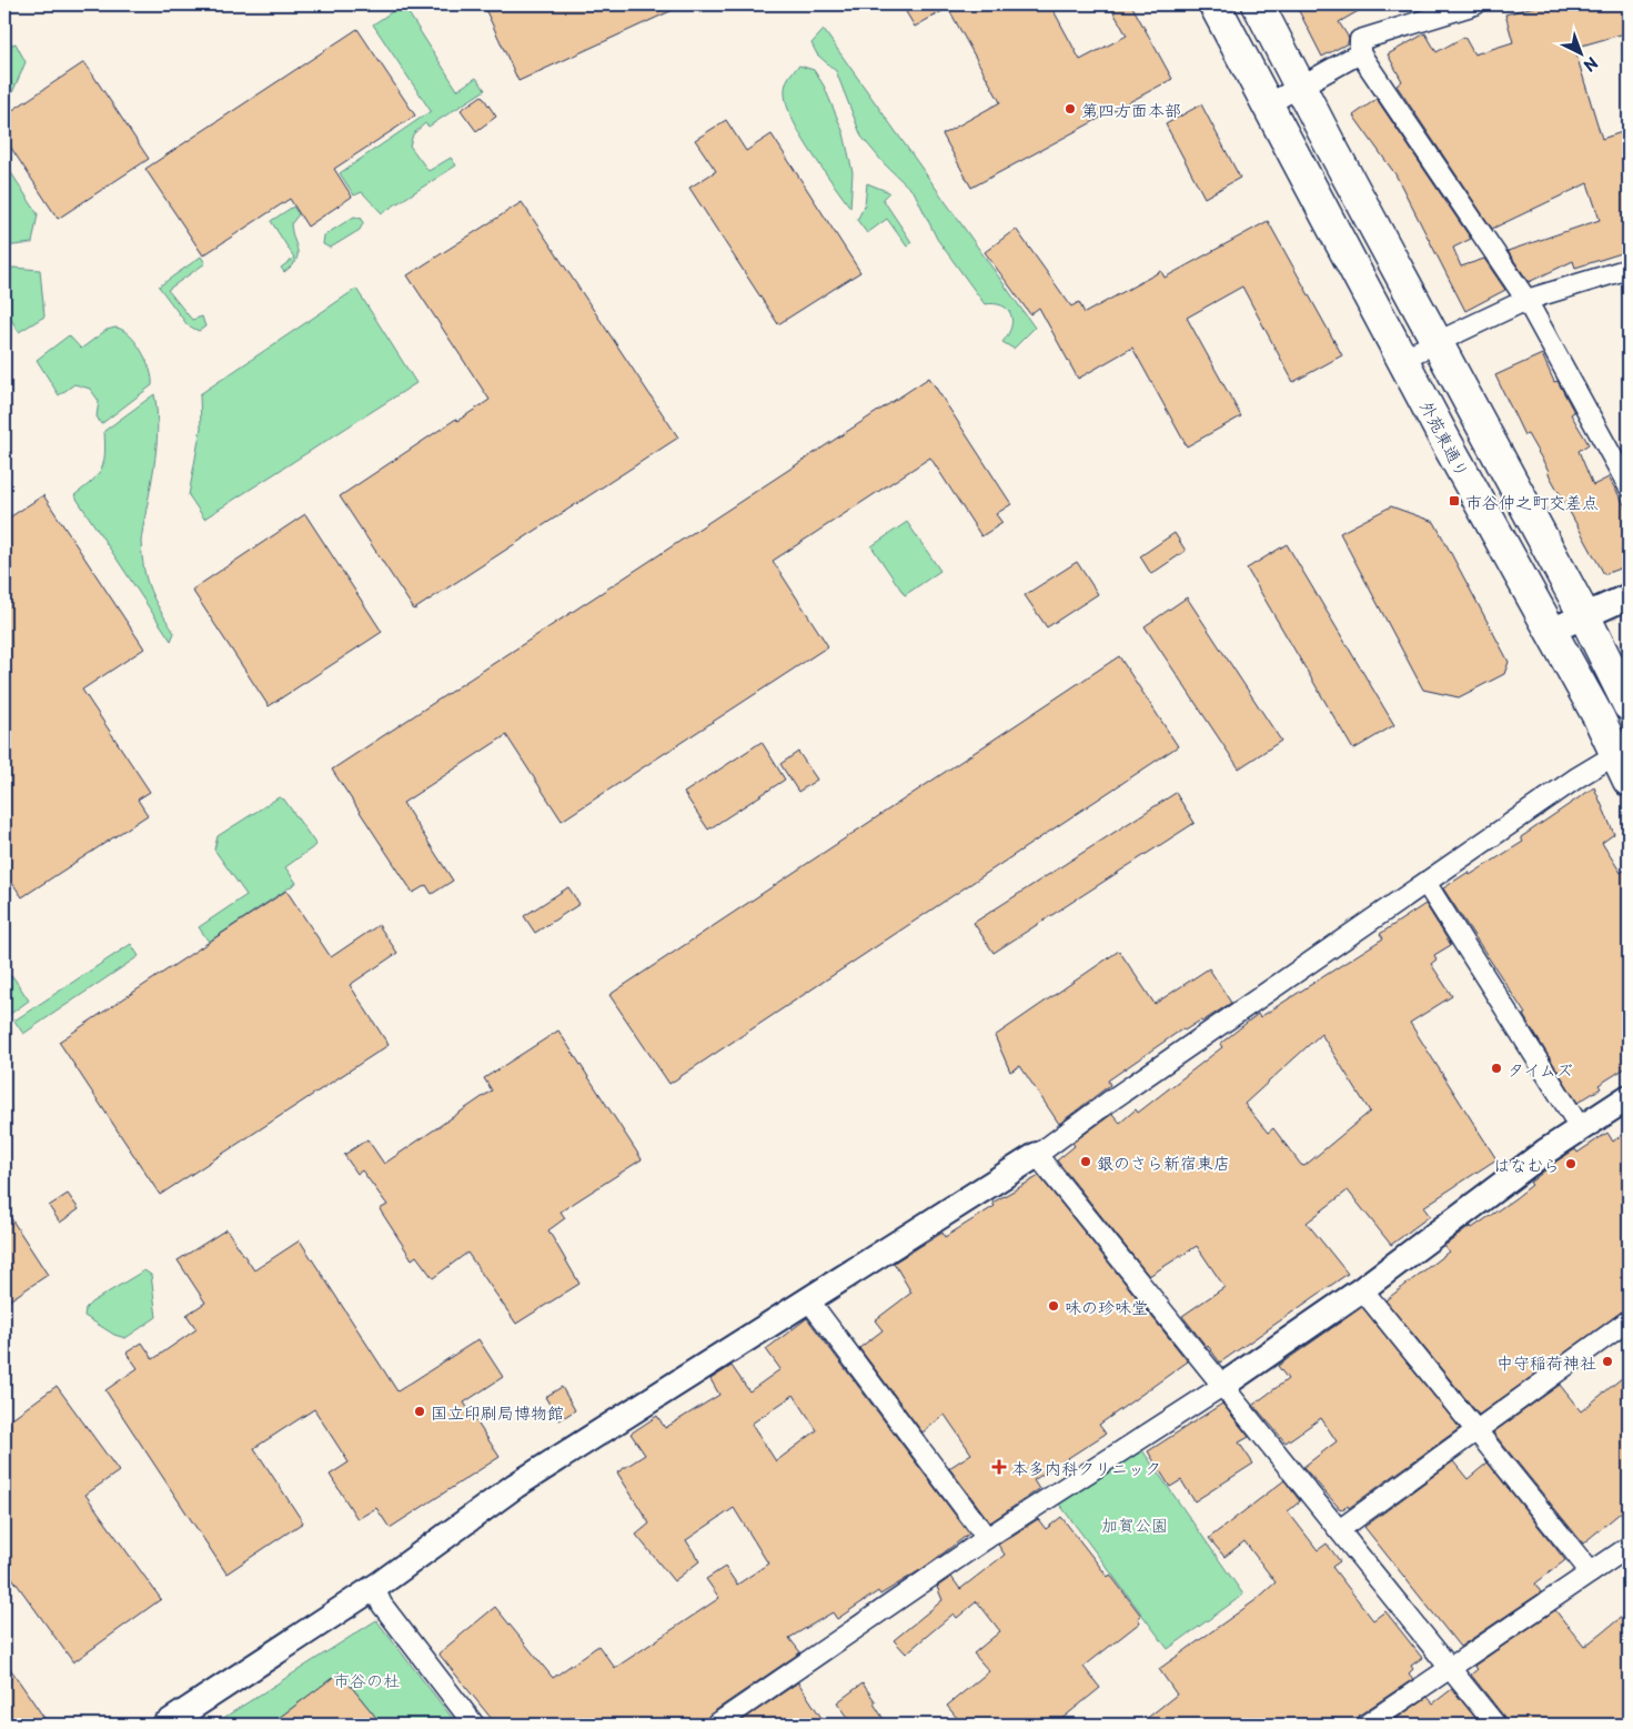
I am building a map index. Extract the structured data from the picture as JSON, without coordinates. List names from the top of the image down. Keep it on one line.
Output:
{"streets":{"main road":["外苑東通り"]},"parks":["加賀公園","市谷の杜"],"places":{"other":["第四方面本部","タイムズ","銀のさら新宿東店","はなむら","味の珍味堂","中守稲荷神社","国立印刷局博物館"],"transit":["市谷仲之町交差点"],"health":["本多内科クリニック"]},"north":"bottom right"}
